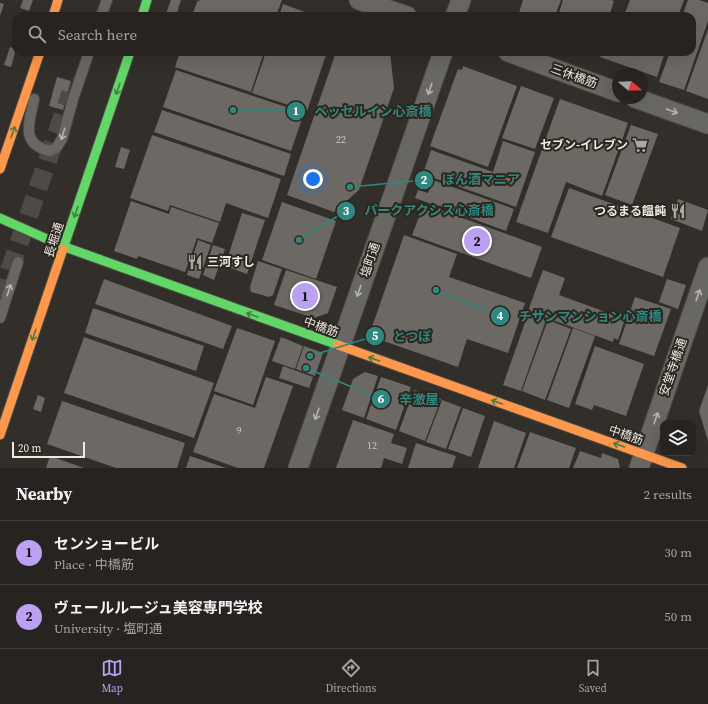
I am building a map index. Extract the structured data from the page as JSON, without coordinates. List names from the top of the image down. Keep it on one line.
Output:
{"streets":{"main road":["長堀通","中橋筋"],"street":["三休橋筋","塩町通","安堂寺橋通"]},"crossings":[["長堀通","中橋筋"],["塩町通","中橋筋"],["中橋筋","安堂寺橋通"]],"one_way":["長堀通","塩町通","中橋筋","安堂寺橋通"],"places":{"other":["ベッセルイン心斎橋","ぽん酒マニア","パークアクシス心斎橋","チサンマンション心斎橋","とつぼ","辛激屋"],"supermarket":["セブン-イレブン"],"restaurant":["つるまる饂飩","三河すし"]},"house_numbers":["22","9","12"],"scale_bar":"20 m","north":"right","page":{"search":"Search here","pins":["2","1"],"scale":"20 m","heading":["Nearby","2 results"],"list":[{"mark":"1","name":"センショービル","note":"Place · 中橋筋","value":"30 m"},{"mark":"2","name":"ヴェールルージュ美容専門学校","note":"University · 塩町通","value":"50 m"}],"nav":["Map","Directions","Saved"]}}
